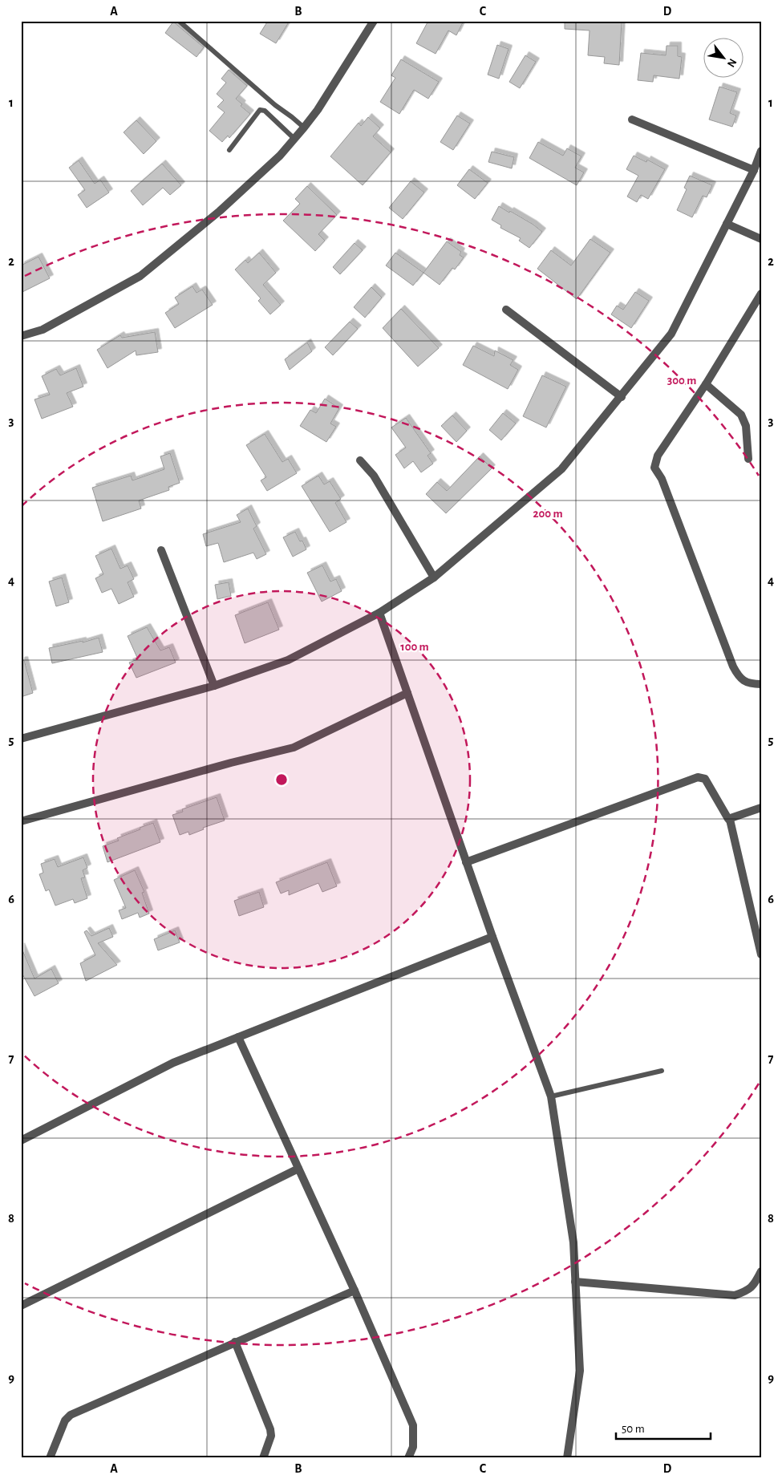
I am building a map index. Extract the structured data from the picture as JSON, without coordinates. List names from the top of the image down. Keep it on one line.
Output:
{"scale_bar":"50 m","north":"bottom right","grid":{"columns":["A","B","C","D"],"rows":["1","2","3","4","5","6","7","8","9"]},"rings":["300 m","200 m","100 m"]}
